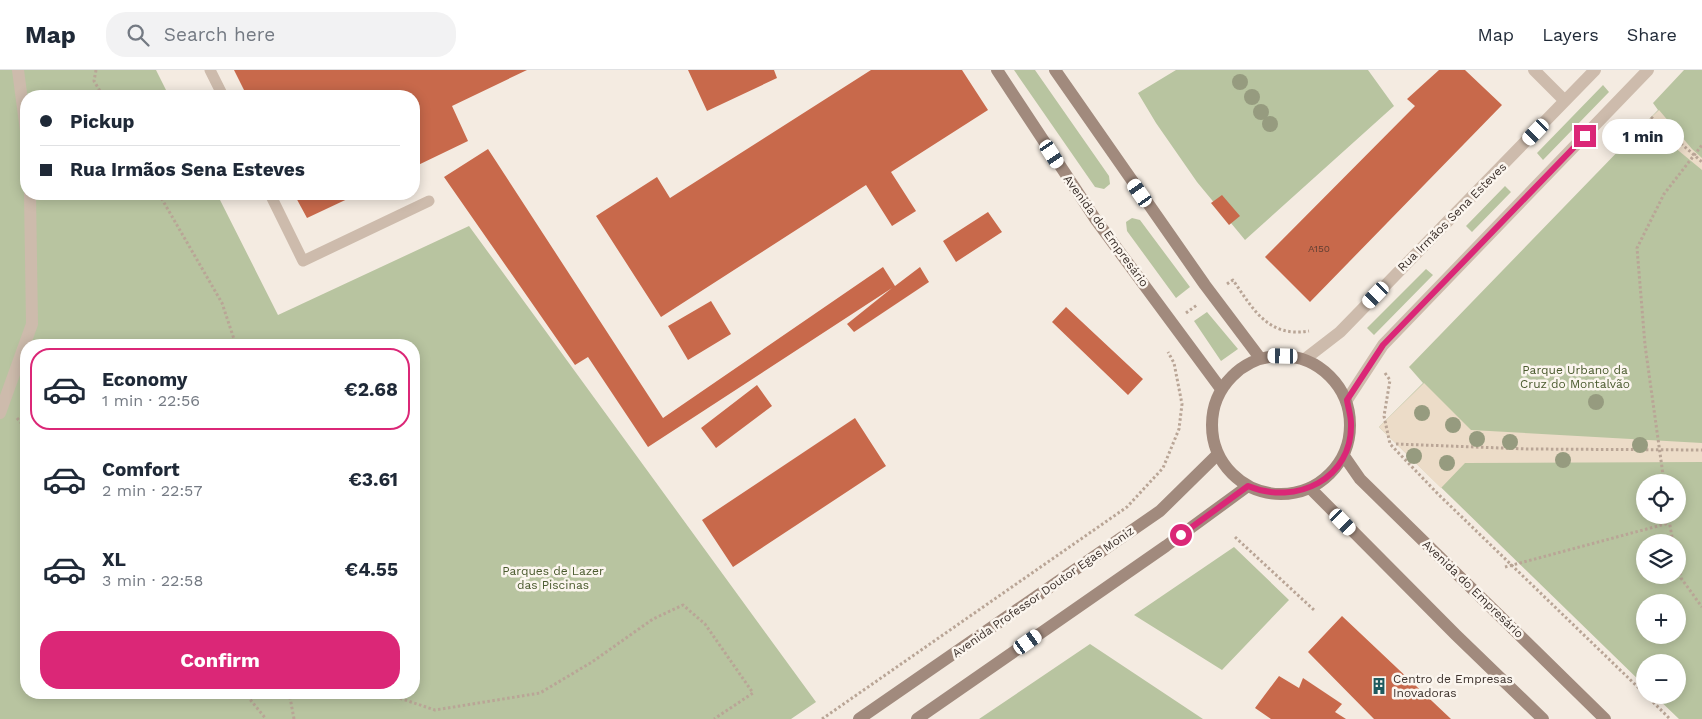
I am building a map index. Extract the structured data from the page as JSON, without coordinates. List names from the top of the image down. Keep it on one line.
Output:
{"streets":{"main road":["Avenida do Empresário","Avenida Professor Doutor Egas Moniz"],"street":["Rua Irmãos Sena Esteves"]},"crossings":[["Rua Irmãos Sena Esteves","Avenida do Empresário"],["Rua Irmãos Sena Esteves","Avenida Professor Doutor Egas Moniz"],["Avenida do Empresário","Avenida Professor Doutor Egas Moniz"]],"parks":["Parque Urbano da Cruz do Montalvão","Parques de Lazer das Piscinas"],"places":{"building":["Centro de Empresas Inovadoras"]},"house_numbers":["A150"],"page":{"header":"Map","search":"Search here","nav":["Map","Layers","Share"],"banner":["Pickup","Rua Irmãos Sena Esteves"],"bubble":"1 min","list":[{"name":"Economy","note":"1 min · 22:56","value":"€2.68"},{"name":"Comfort","note":"2 min · 22:57","value":"€3.61"},{"name":"XL","note":"3 min · 22:58","value":"€4.55"}],"map_buttons":["+","−"],"buttons":"Confirm"}}
